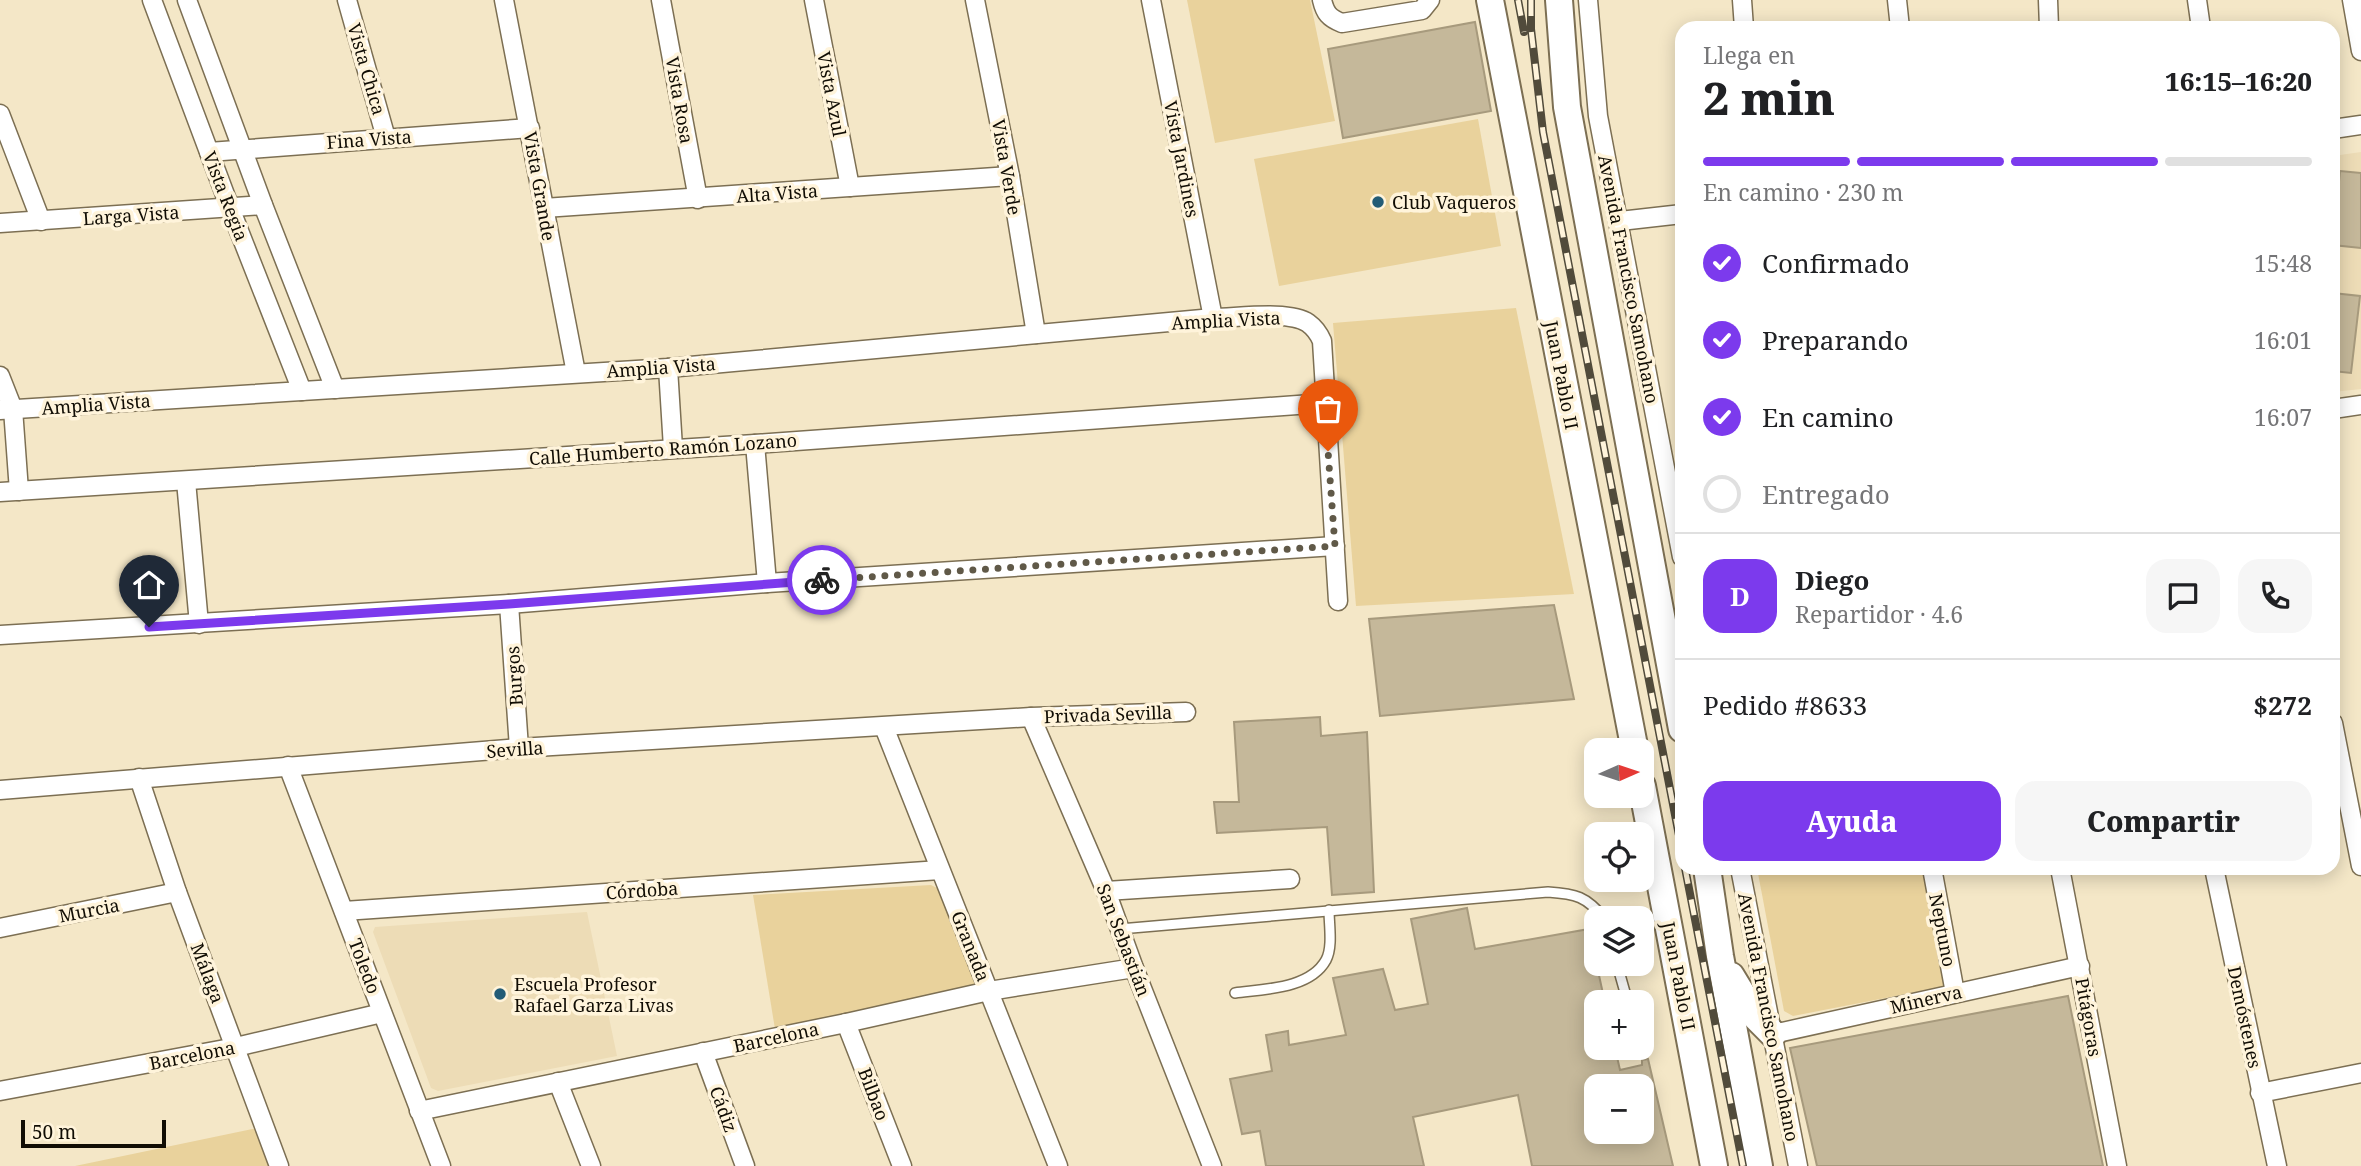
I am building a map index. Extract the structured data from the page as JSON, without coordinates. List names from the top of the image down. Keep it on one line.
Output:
{"streets":{"main road":["Juan Pablo II"],"street":["Vista Chica","Vista Azul","Vista Rosa","Fina Vista","Vista Jardines","Vista Verde","Vista Grande","Alta Vista","Vista Regia","Larga Vista","Avenida Francisco Samohano","Amplia Vista","Calle Humberto Ramón Lozano","Burgos","Privada Sevilla","Sevilla","Córdoba","Murcia","Neptuno","San Sebastián","Granada","Toledo","Málaga","Minerva","Pitágoras","Demóstenes","Barcelona","Bilbao","Cádiz"]},"crossings":[["Vista Chica","Fina Vista"],["Vista Azul","Alta Vista"],["Vista Rosa","Alta Vista"],["Fina Vista","Vista Grande"],["Fina Vista","Vista Regia"],["Vista Jardines","Amplia Vista"],["Vista Verde","Alta Vista"],["Vista Verde","Amplia Vista"],["Vista Grande","Alta Vista"],["Vista Grande","Amplia Vista"],["Vista Regia","Larga Vista"],["Vista Regia","Amplia Vista"],["Avenida Francisco Samohano","Minerva"],["Amplia Vista","Calle Humberto Ramón Lozano"],["Burgos","Sevilla"],["Privada Sevilla","Sevilla"],["Privada Sevilla","San Sebastián"],["Sevilla","San Sebastián"],["Sevilla","Granada"],["Sevilla","Toledo"],["Sevilla","Málaga"],["Córdoba","Granada"],["Córdoba","Toledo"],["Murcia","Málaga"],["Neptuno","Minerva"],["San Sebastián","Barcelona"],["Granada","Barcelona"],["Toledo","Barcelona"],["Málaga","Barcelona"],["Minerva","Pitágoras"],["Barcelona","Bilbao"],["Barcelona","Cádiz"]],"places":["Club Vaqueros","Escuela Profesor Rafael Garza Livas"],"scale_bar":"50 m","north":"right","page":{"heading":["2 min","Llega en","16:15–16:20"],"panel":["Diego","Repartidor · 4.6","Pedido #8633","$272"],"bar":"En camino · 230 m","list":[["Confirmado","15:48"],["Preparando","16:01"],["En camino","16:07"],"Entregado"],"round":"D","map_buttons":["+","−"],"buttons":["Ayuda","Compartir"],"scale":"50 m"}}
